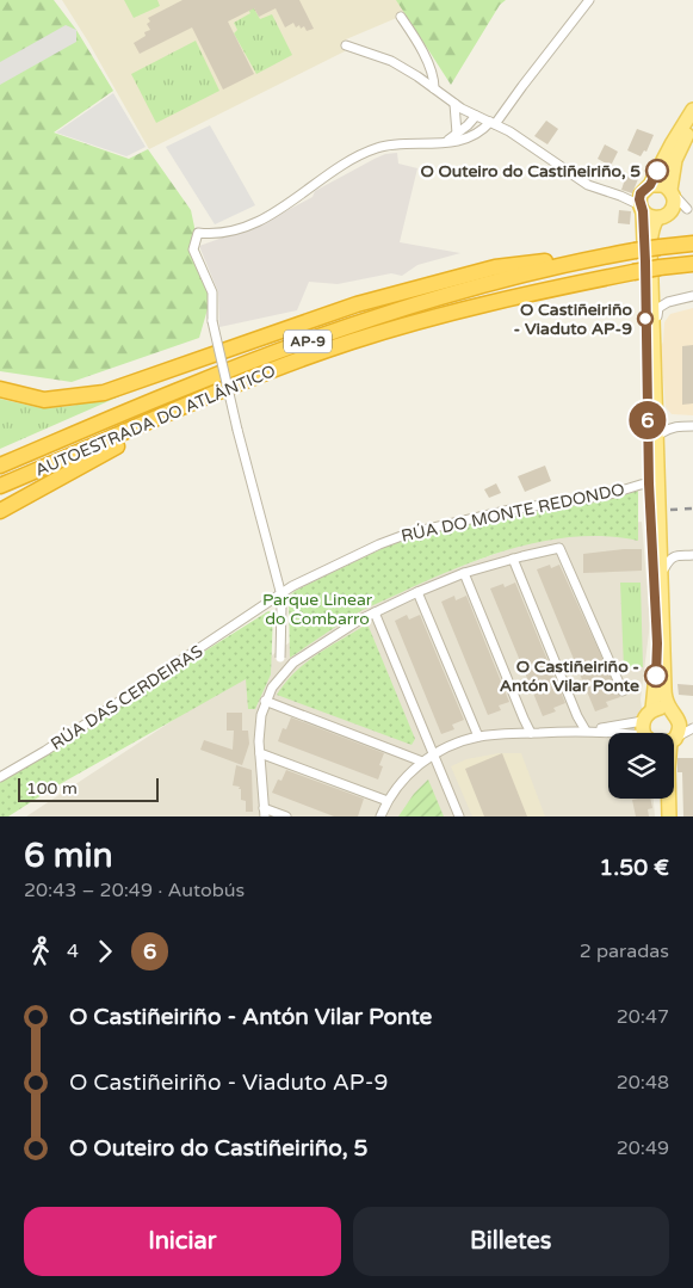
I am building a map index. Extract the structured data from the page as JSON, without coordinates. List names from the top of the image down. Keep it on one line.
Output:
{"streets":{"highway":["AP-9","AUTOESTRADA DO ATLÁNTICO"],"street":["RÚA DO MONTE REDONDO","RÚA DAS CERDEIRAS"]},"crossings":[["RÚA DO MONTE REDONDO","RÚA DAS CERDEIRAS"]],"parks":["Parque Linear do Combarro"],"places":["O Outeiro do Castiñeiriño, 5","O Castiñeiriño - Viaduto AP-9","O Castiñeiriño - Antón Vilar Ponte"],"lines":["bus line 6"],"scale_bar":"100 m","page":{"on_map":"6","scale":"100 m","heading":["6 min","20:43 – 20:49 · Autobús","1.50 €"],"legs":["4","6","2 paradas"],"list":[{"name":"O Castiñeiriño - Antón Vilar Ponte","value":"20:47"},{"name":"O Castiñeiriño - Viaduto AP-9","value":"20:48"},{"name":"O Outeiro do Castiñeiriño, 5","value":"20:49"}],"buttons":["Iniciar","Billetes"]}}
